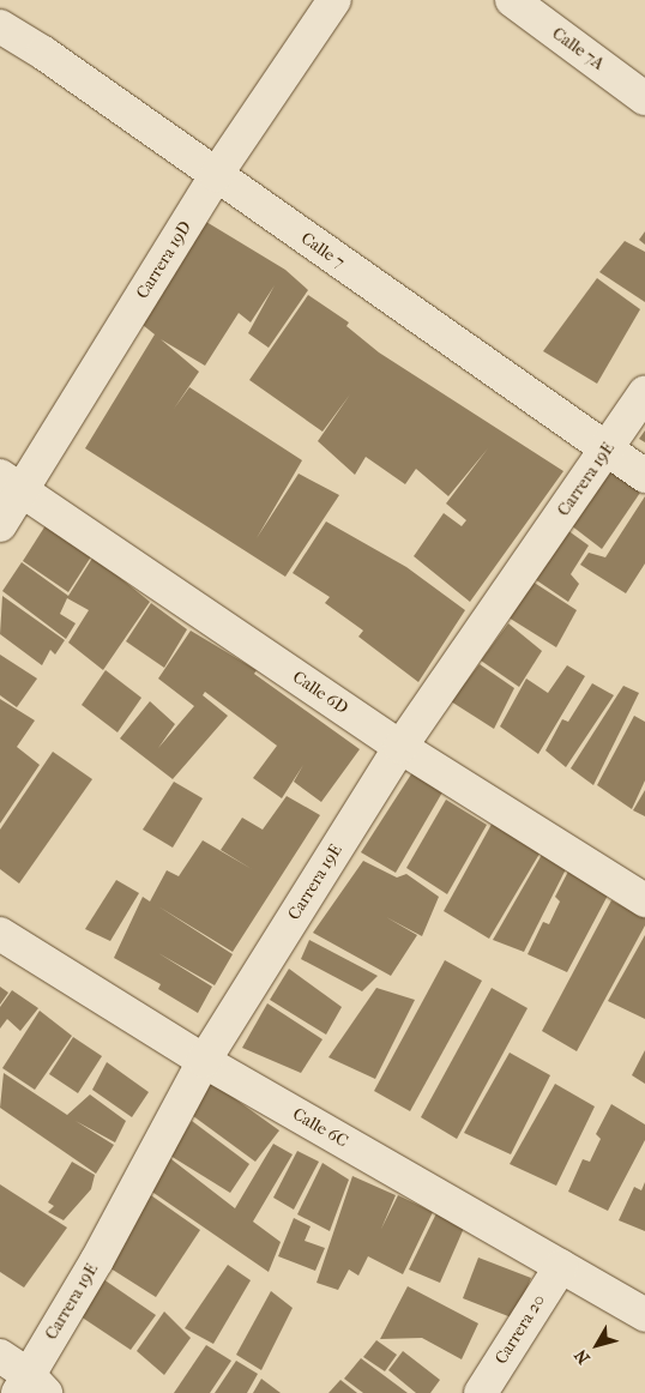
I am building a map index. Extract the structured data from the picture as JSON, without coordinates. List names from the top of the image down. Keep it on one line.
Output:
{"streets":{"street":["Calle 7A","Calle 7","Carrera 19D","Carrera 19E","Calle 6D","Calle 6C","Carrera 20"]},"crossings":[["Calle 7","Carrera 19D"],["Calle 7","Carrera 19E"],["Carrera 19D","Calle 6D"],["Carrera 19E","Calle 6D"],["Carrera 19E","Calle 6C"],["Calle 6C","Carrera 20"]],"north":"bottom left"}
